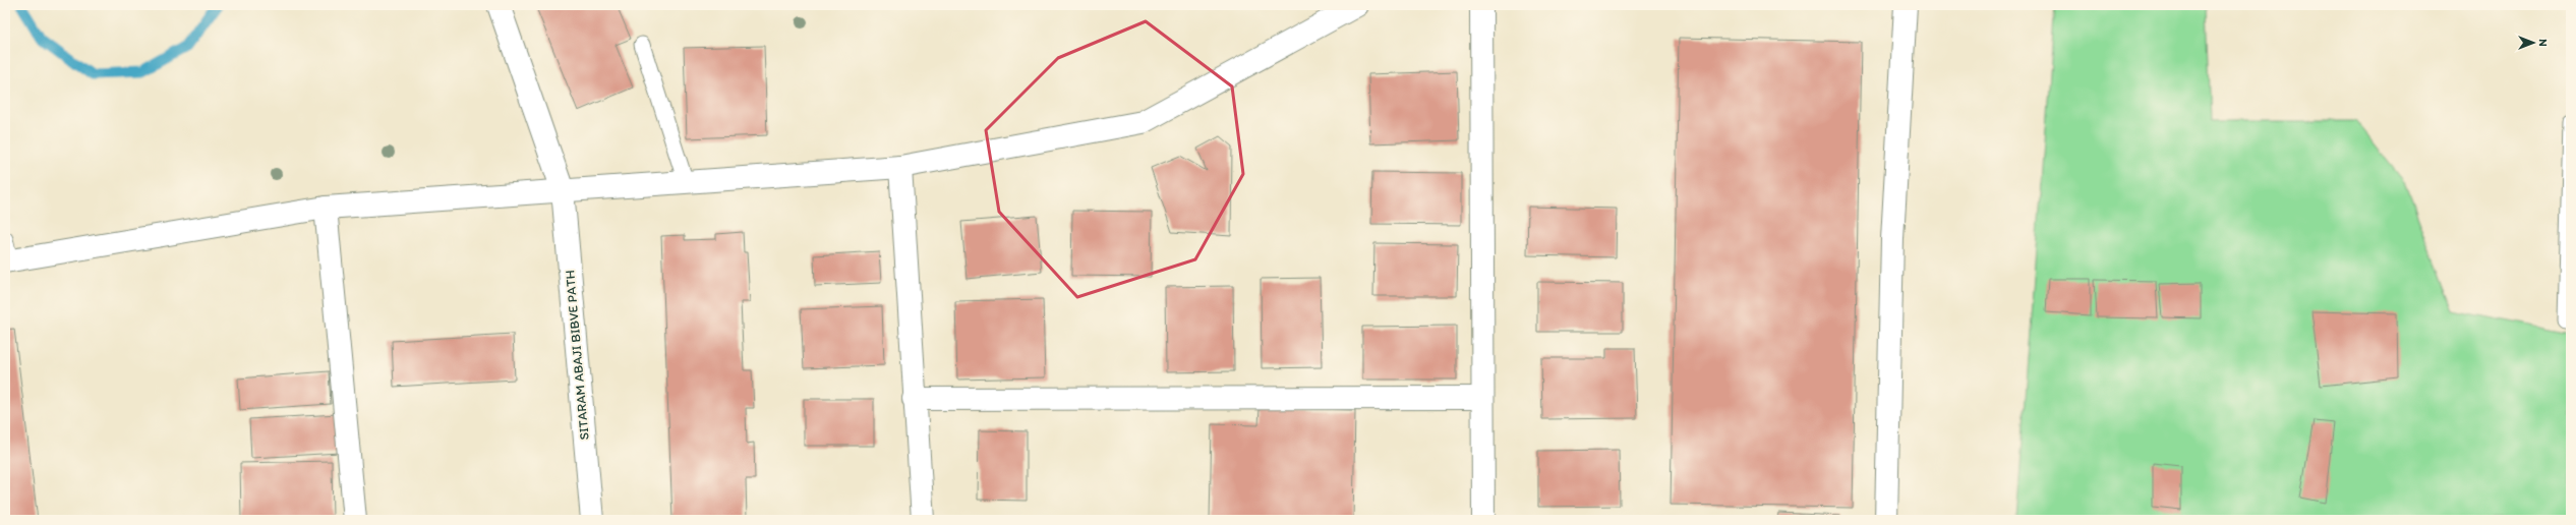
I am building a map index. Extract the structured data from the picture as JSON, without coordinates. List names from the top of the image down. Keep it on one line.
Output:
{"streets":{"street":["SITARAM ABAJI BIBVE PATH"]},"north":"right"}
